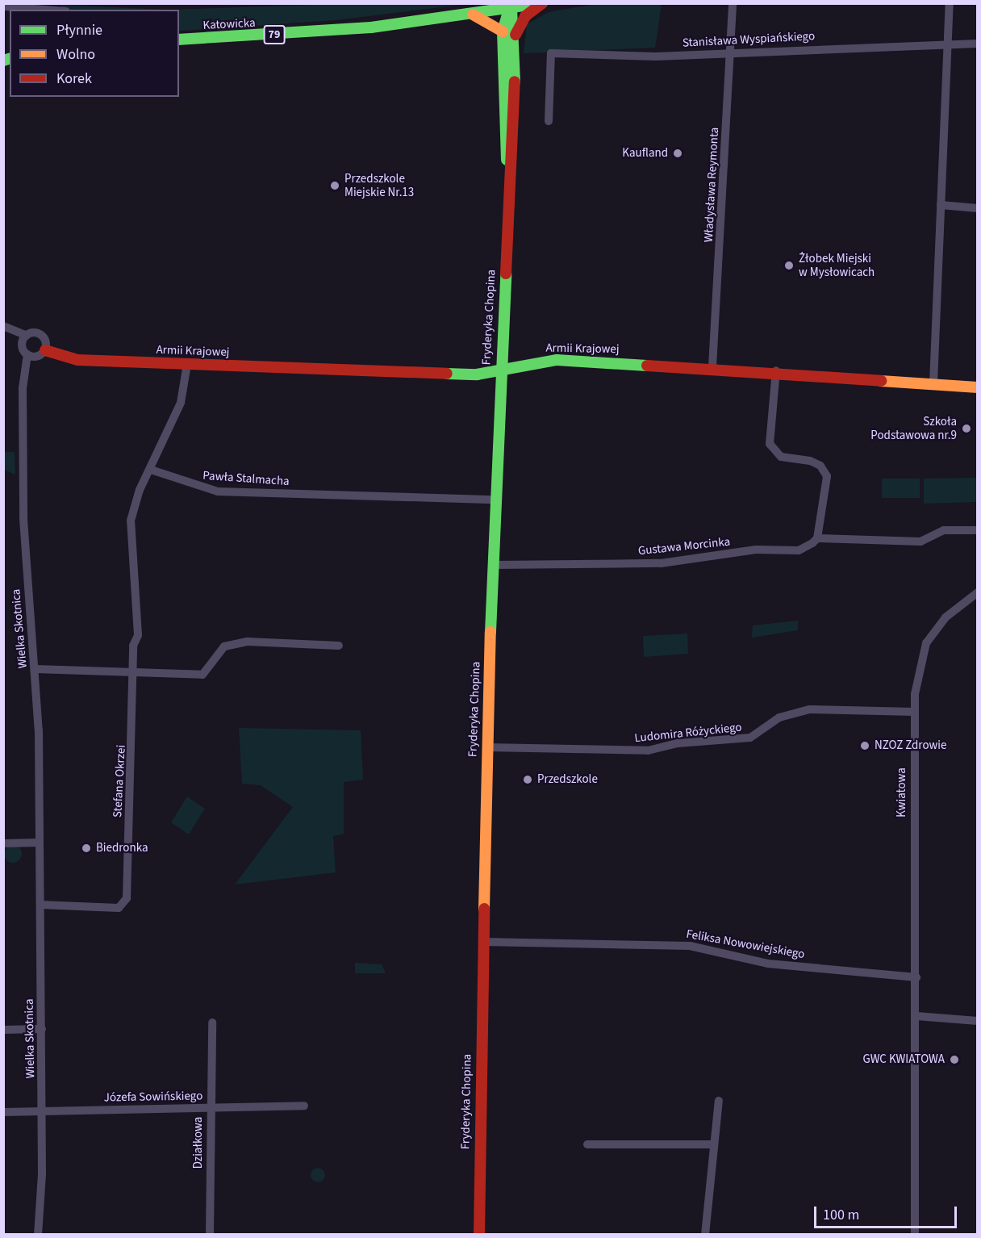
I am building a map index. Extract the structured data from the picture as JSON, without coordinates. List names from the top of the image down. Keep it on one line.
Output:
{"streets":{"street":["Katowicka","79","Stanisława Wyspiańskiego","Władysława Reymonta","Fryderyka Chopina","Armii Krajowej","Pawła Stalmacha","Gustawa Morcinka","Wielka Skotnica","Ludomira Różyckiego","Stefana Okrzei","Kwiatowa","Feliksa Nowowiejskiego","Józefa Sowińskiego","Działkowa"]},"crossings":[["Katowicka","Fryderyka Chopina"],["Stanisława Wyspiańskiego","Władysława Reymonta"],["Władysława Reymonta","Armii Krajowej"],["Fryderyka Chopina","Armii Krajowej"],["Fryderyka Chopina","Pawła Stalmacha"],["Fryderyka Chopina","Gustawa Morcinka"],["Fryderyka Chopina","Ludomira Różyckiego"],["Fryderyka Chopina","Feliksa Nowowiejskiego"],["Armii Krajowej","Wielka Skotnica"],["Wielka Skotnica","Stefana Okrzei"],["Wielka Skotnica","Józefa Sowińskiego"],["Ludomira Różyckiego","Kwiatowa"],["Kwiatowa","Feliksa Nowowiejskiego"],["Józefa Sowińskiego","Działkowa"]],"places":["Kaufland","Przedszkole Miejskie Nr.13","Żłobek Miejski w Mysłowicach","Szkoła Podstawowa nr.9","NZOZ Zdrowie","Przedszkole","Biedronka","GWC KWIATOWA"],"legend":["Płynnie","Wolno","Korek"],"scale_bar":"100 m"}
